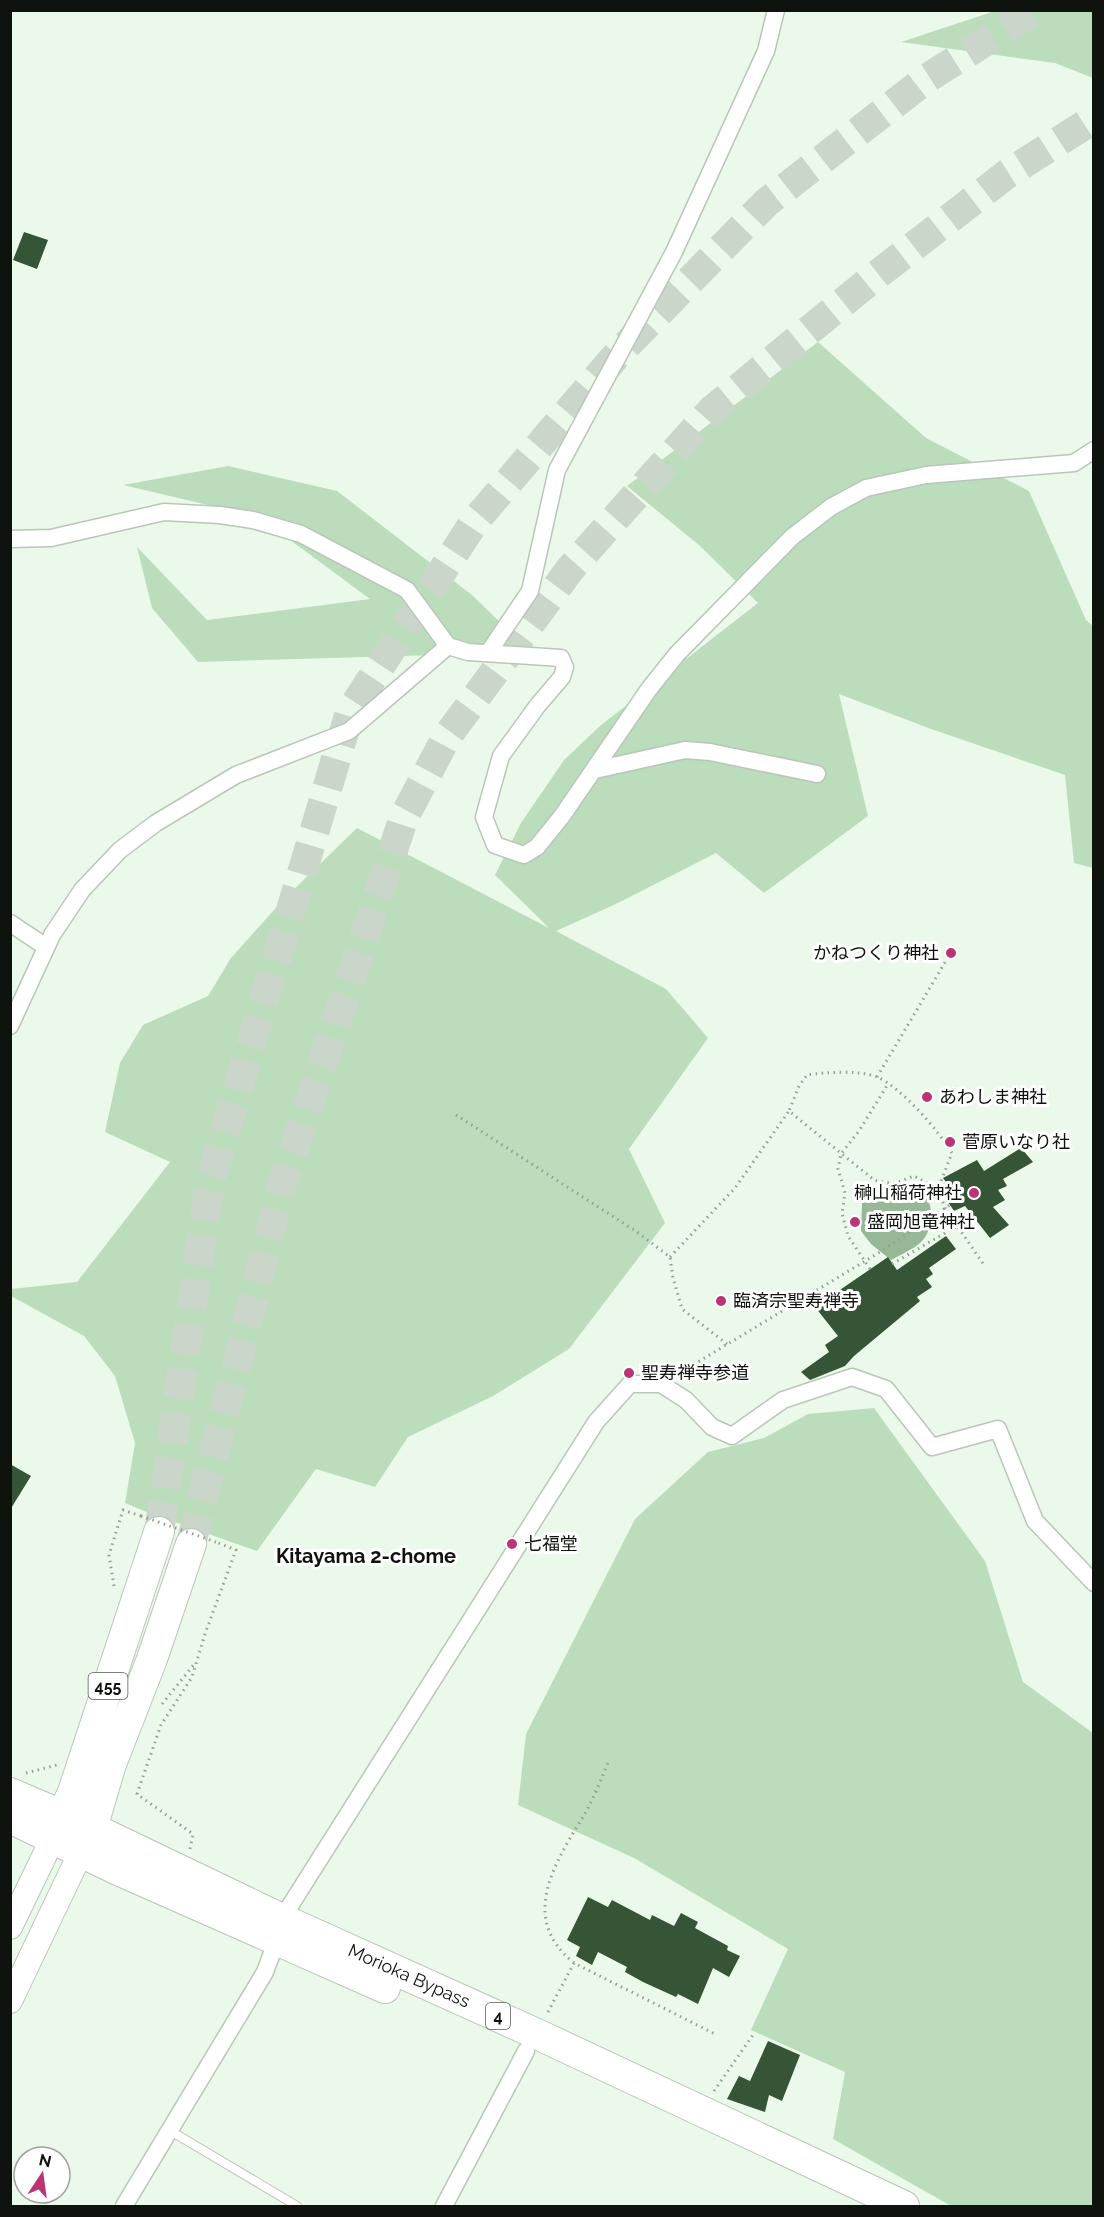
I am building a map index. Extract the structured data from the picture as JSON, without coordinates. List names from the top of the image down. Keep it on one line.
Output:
{"streets":{"highway":["455","Morioka Bypass","4"]},"crossings":[["455","Morioka Bypass"]],"districts":["Kitayama 2-chome"],"places":["かねつくり神社","あわしま神社","菅原いなり社","榊山稲荷神社","盛岡旭竜神社","臨済宗聖寿禅寺","聖寿禅寺参道","七福堂"],"north":"top"}
